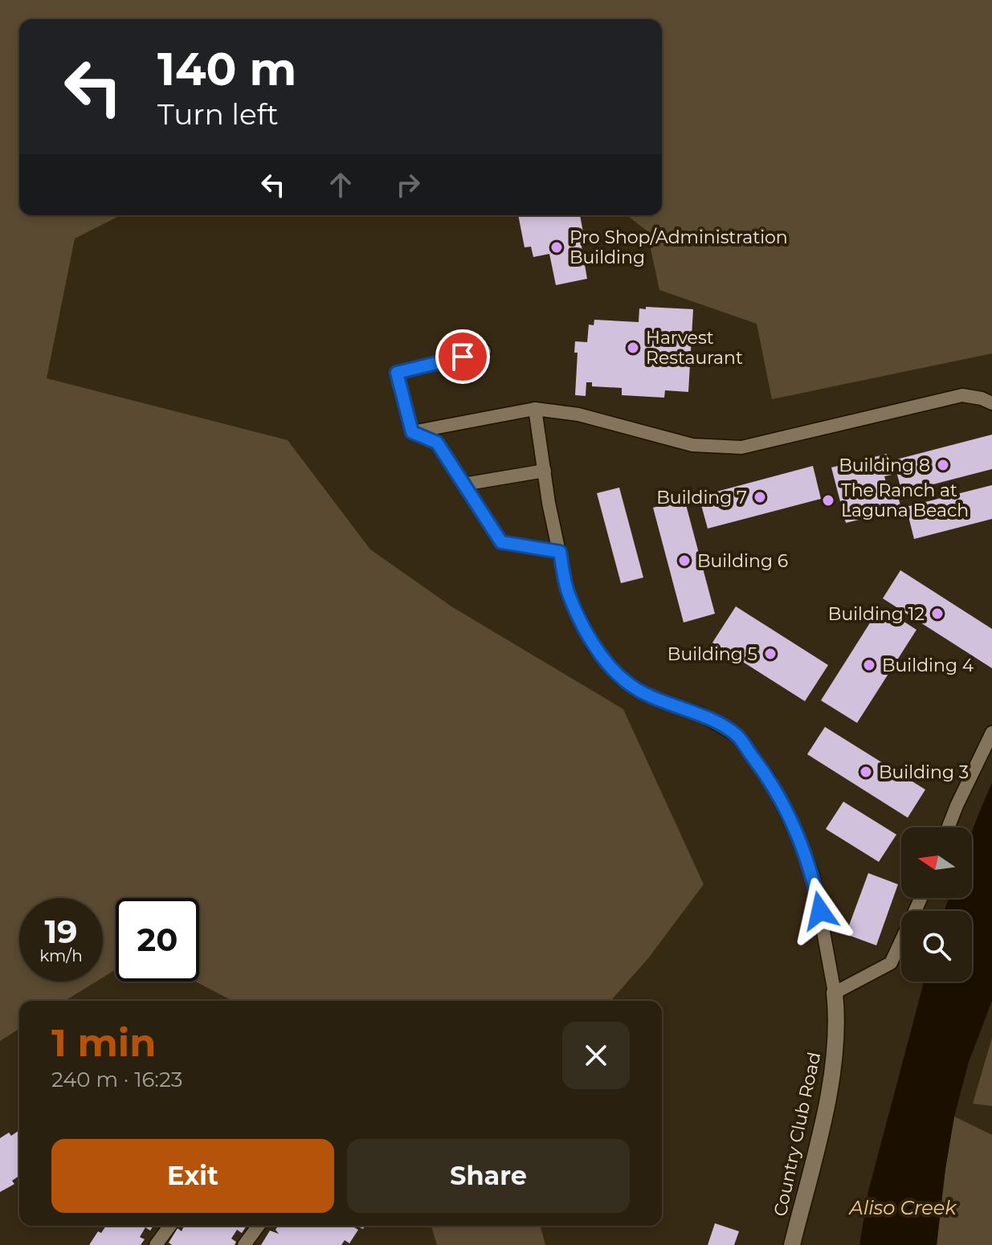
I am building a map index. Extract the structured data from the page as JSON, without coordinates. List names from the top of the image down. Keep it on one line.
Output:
{"streets":{"street":["Country Club Road"]},"water":["Aliso Creek"],"places":["Pro Shop/Administration Building","Harvest Restaurant","Building 8","Building 7","The Ranch at Laguna Beach","Building 6","Building 12","Building 5","Building 4","Building 3"],"north":"left","page":{"turn":["140 m","Turn left"],"speed":"19 km/h","limit":"20","heading":["1 min","240 m · 16:23"],"buttons":["Exit","Share"]}}
